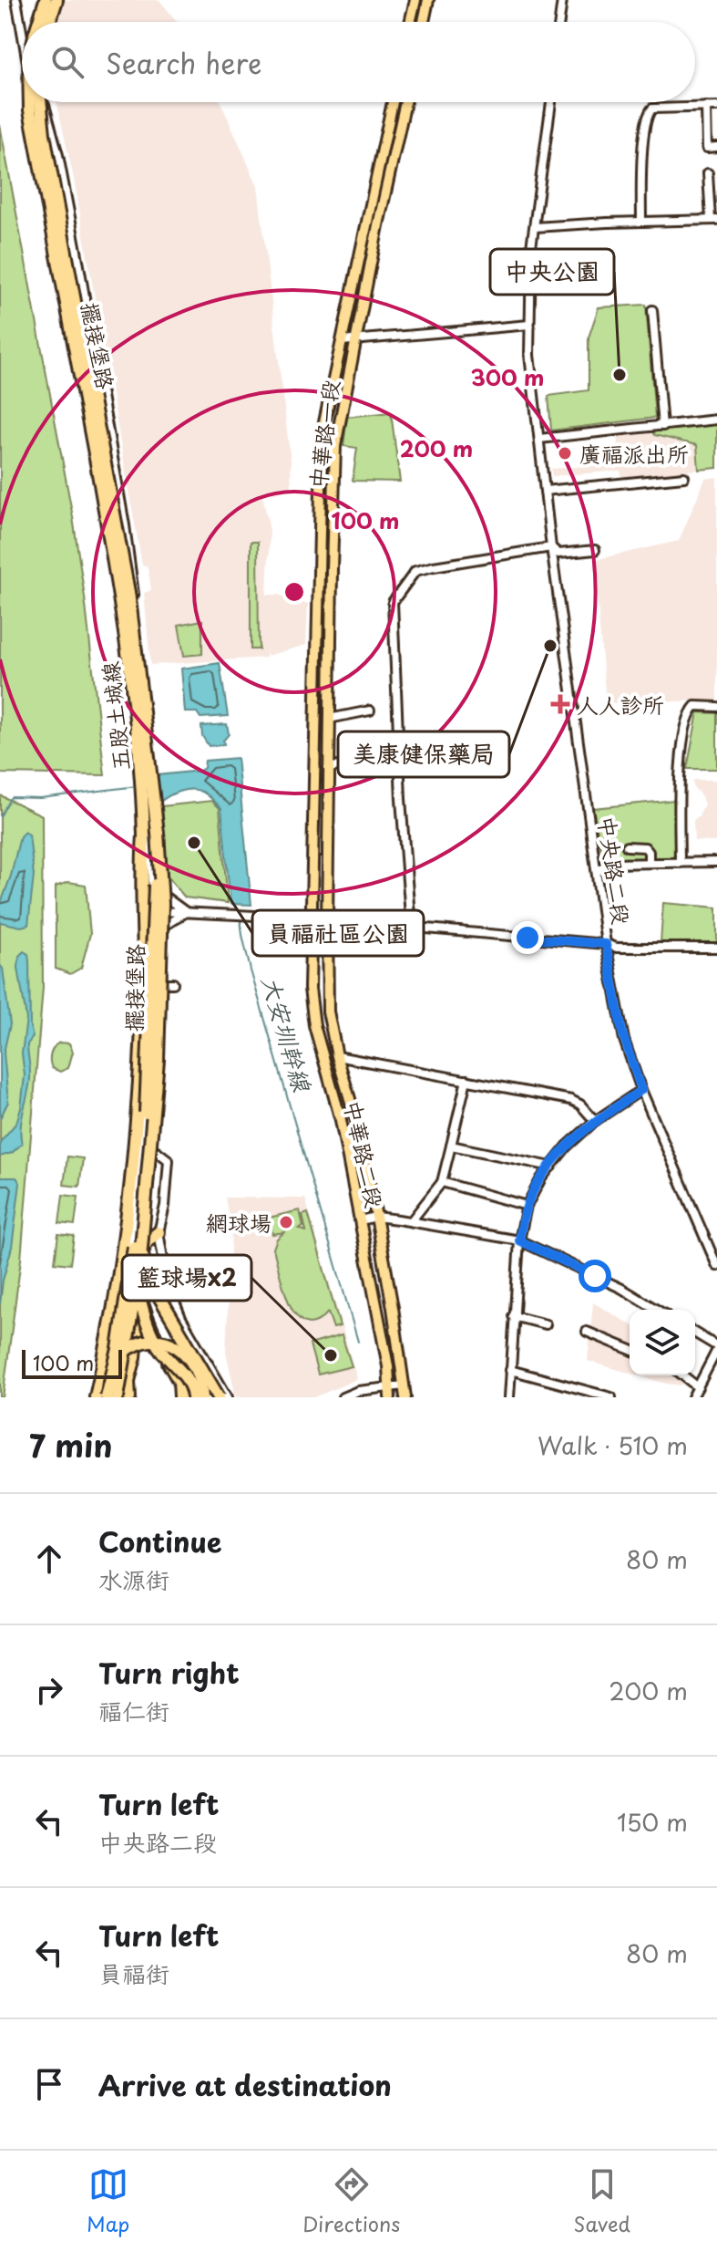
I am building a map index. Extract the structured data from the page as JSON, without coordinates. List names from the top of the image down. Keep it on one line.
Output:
{"streets":{"highway":["五股土城線"],"main road":["中華路一段","中華路二段"],"street":["擺接堡路","中央路二段"]},"crossings":[["擺接堡路","五股土城線"],["中華路一段","中華路二段"]],"water":["大安圳幹線"],"places":{"other":["中央公園","廣福派出所","美康健保藥局","員福社區公園","網球場","籃球場x2"],"health":["人人診所"]},"scale_bar":"100 m","page":{"search":"Search here","scale":"100 m","heading":["7 min","Walk · 510 m"],"list":[["Continue","水源街","80 m"],["Turn right","福仁街","200 m"],["Turn left","中央路二段","150 m"],["Turn left","員福街","80 m"],"Arrive at destination"],"nav":["Map","Directions","Saved"]},"rings":["300 m","200 m","100 m"]}
